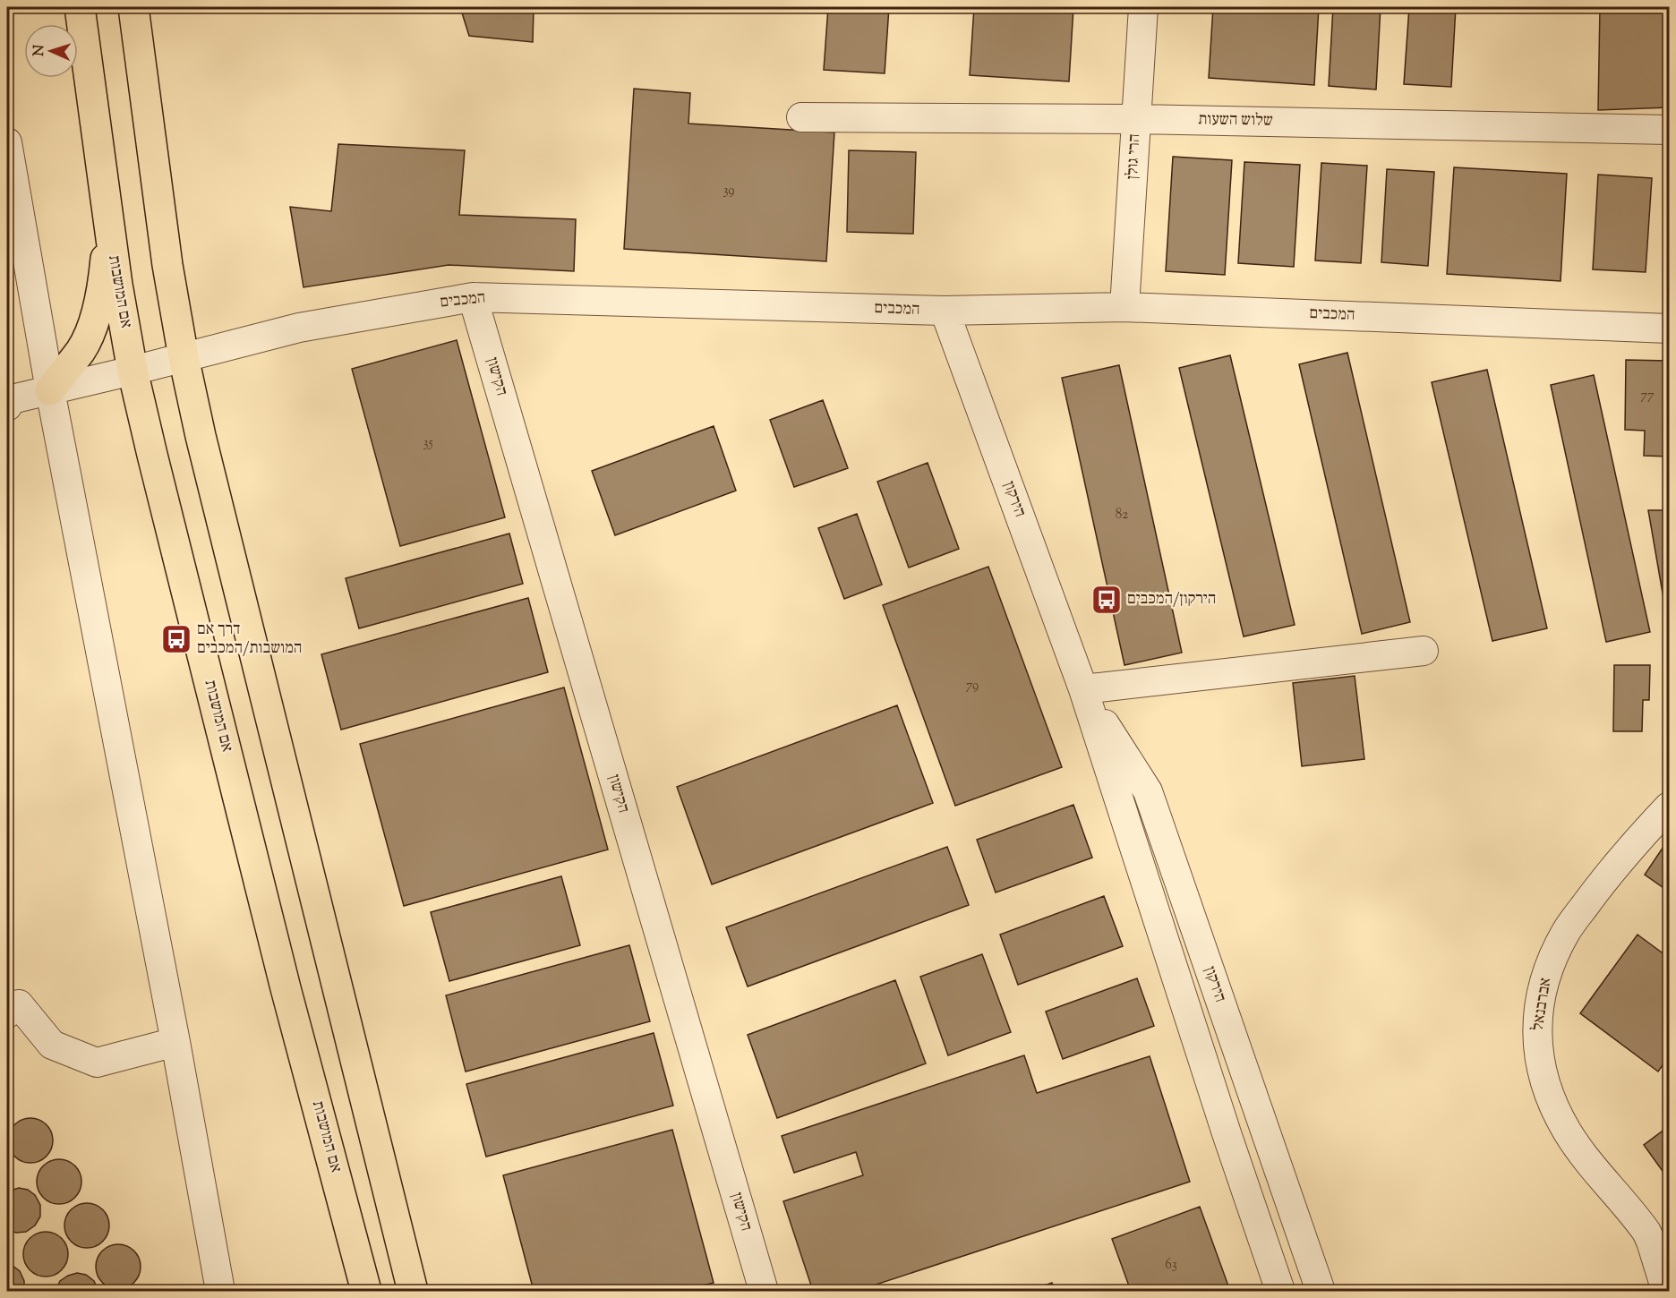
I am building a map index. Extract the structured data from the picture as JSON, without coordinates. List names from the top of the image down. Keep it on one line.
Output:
{"streets":{"main road":["אם המושבות"],"street":["שלוש השעות","הרי גולן","המכבים","הקישון","הירקון","אברבנאל"]},"crossings":[["שלוש השעות","הרי גולן"],["הרי גולן","המכבים"],["אם המושבות","המכבים"],["המכבים","הקישון"],["המכבים","הירקון"]],"places":{"bus stop":["הירקון/המכבים","דרך אם המושבות/המכבים"]},"house_numbers":["39","77","35","82","79","63"],"north":"left"}
